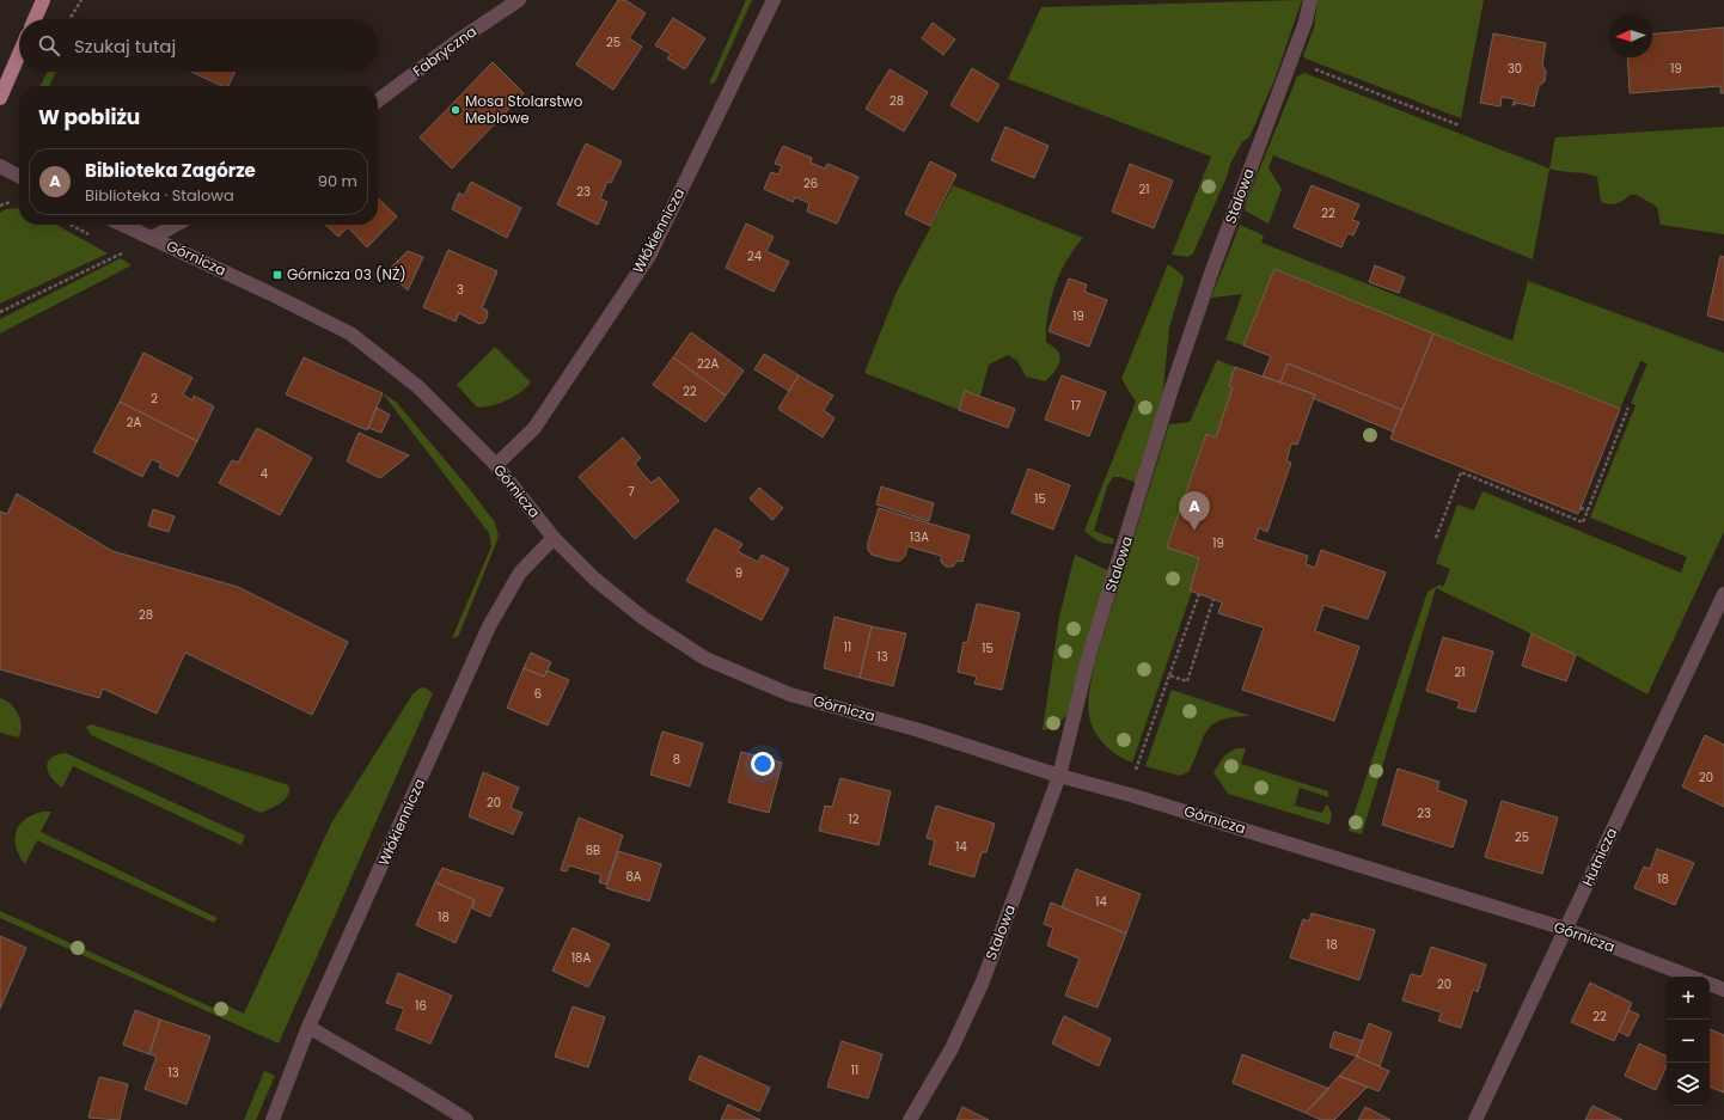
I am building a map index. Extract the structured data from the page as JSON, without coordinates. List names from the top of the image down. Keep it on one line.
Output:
{"streets":{"street":["Fabryczna","Stalowa","Włókiennicza","Górnicza","Hutnicza"]},"crossings":[["Stalowa","Górnicza"],["Włókiennicza","Górnicza"],["Górnicza","Hutnicza"]],"places":{"other":["Mosa Stolarstwo Meblowe"],"transit":["Górnicza 03 (NŻ)"]},"house_numbers":["25","30","19","28","26","21","23","22","24","3","19","22A","22","2","17","2A","4","7","15","13A","19","9","28","11","15","13","21","6","8","20","20","23","12","25","14","8B","8A","18","14","18","18","18A","20","16","22","11","13"],"north":"left","page":{"search":"Szukaj tutaj","heading":"W pobliżu","list":[{"mark":"A","name":"Biblioteka Zagórze","note":"Biblioteka · Stalowa","value":"90 m"}],"pins":"A","map_buttons":["+","−"]}}
